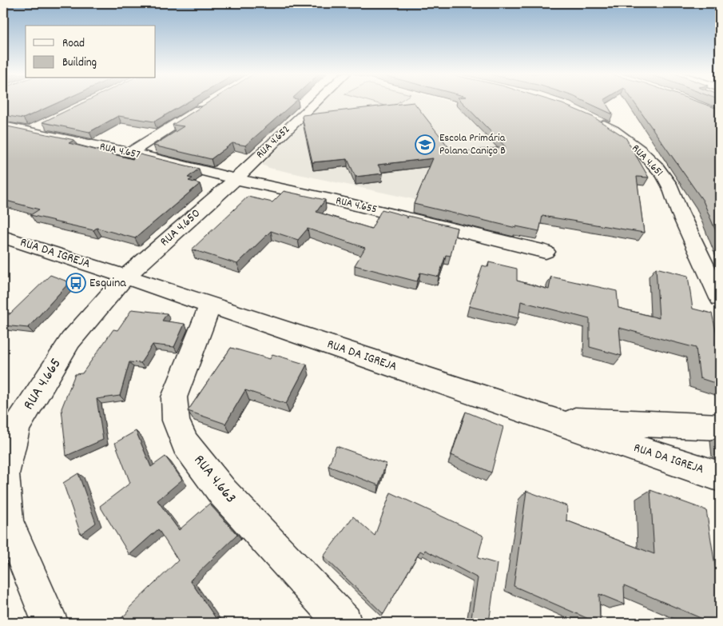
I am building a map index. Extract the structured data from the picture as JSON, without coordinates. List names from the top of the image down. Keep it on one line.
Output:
{"streets":{"street":["RUA 4.652","RUA 4.657","RUA 4.651","RUA 4.655","RUA 4.650","RUA DA IGREJA","RUA 4.665","RUA 4.663"]},"crossings":[["RUA 4.652","RUA 4.657"],["RUA 4.652","RUA 4.655"],["RUA 4.652","RUA 4.650"],["RUA 4.657","RUA 4.655"],["RUA 4.657","RUA 4.650"],["RUA 4.655","RUA 4.650"],["RUA 4.650","RUA DA IGREJA"],["RUA 4.650","RUA 4.665"],["RUA DA IGREJA","RUA 4.665"],["RUA DA IGREJA","RUA 4.663"]],"places":{"school or university":["Escola Primária Polana Caniço B"],"bus stop":["Esquina"]},"legend":["Road","Building"]}
